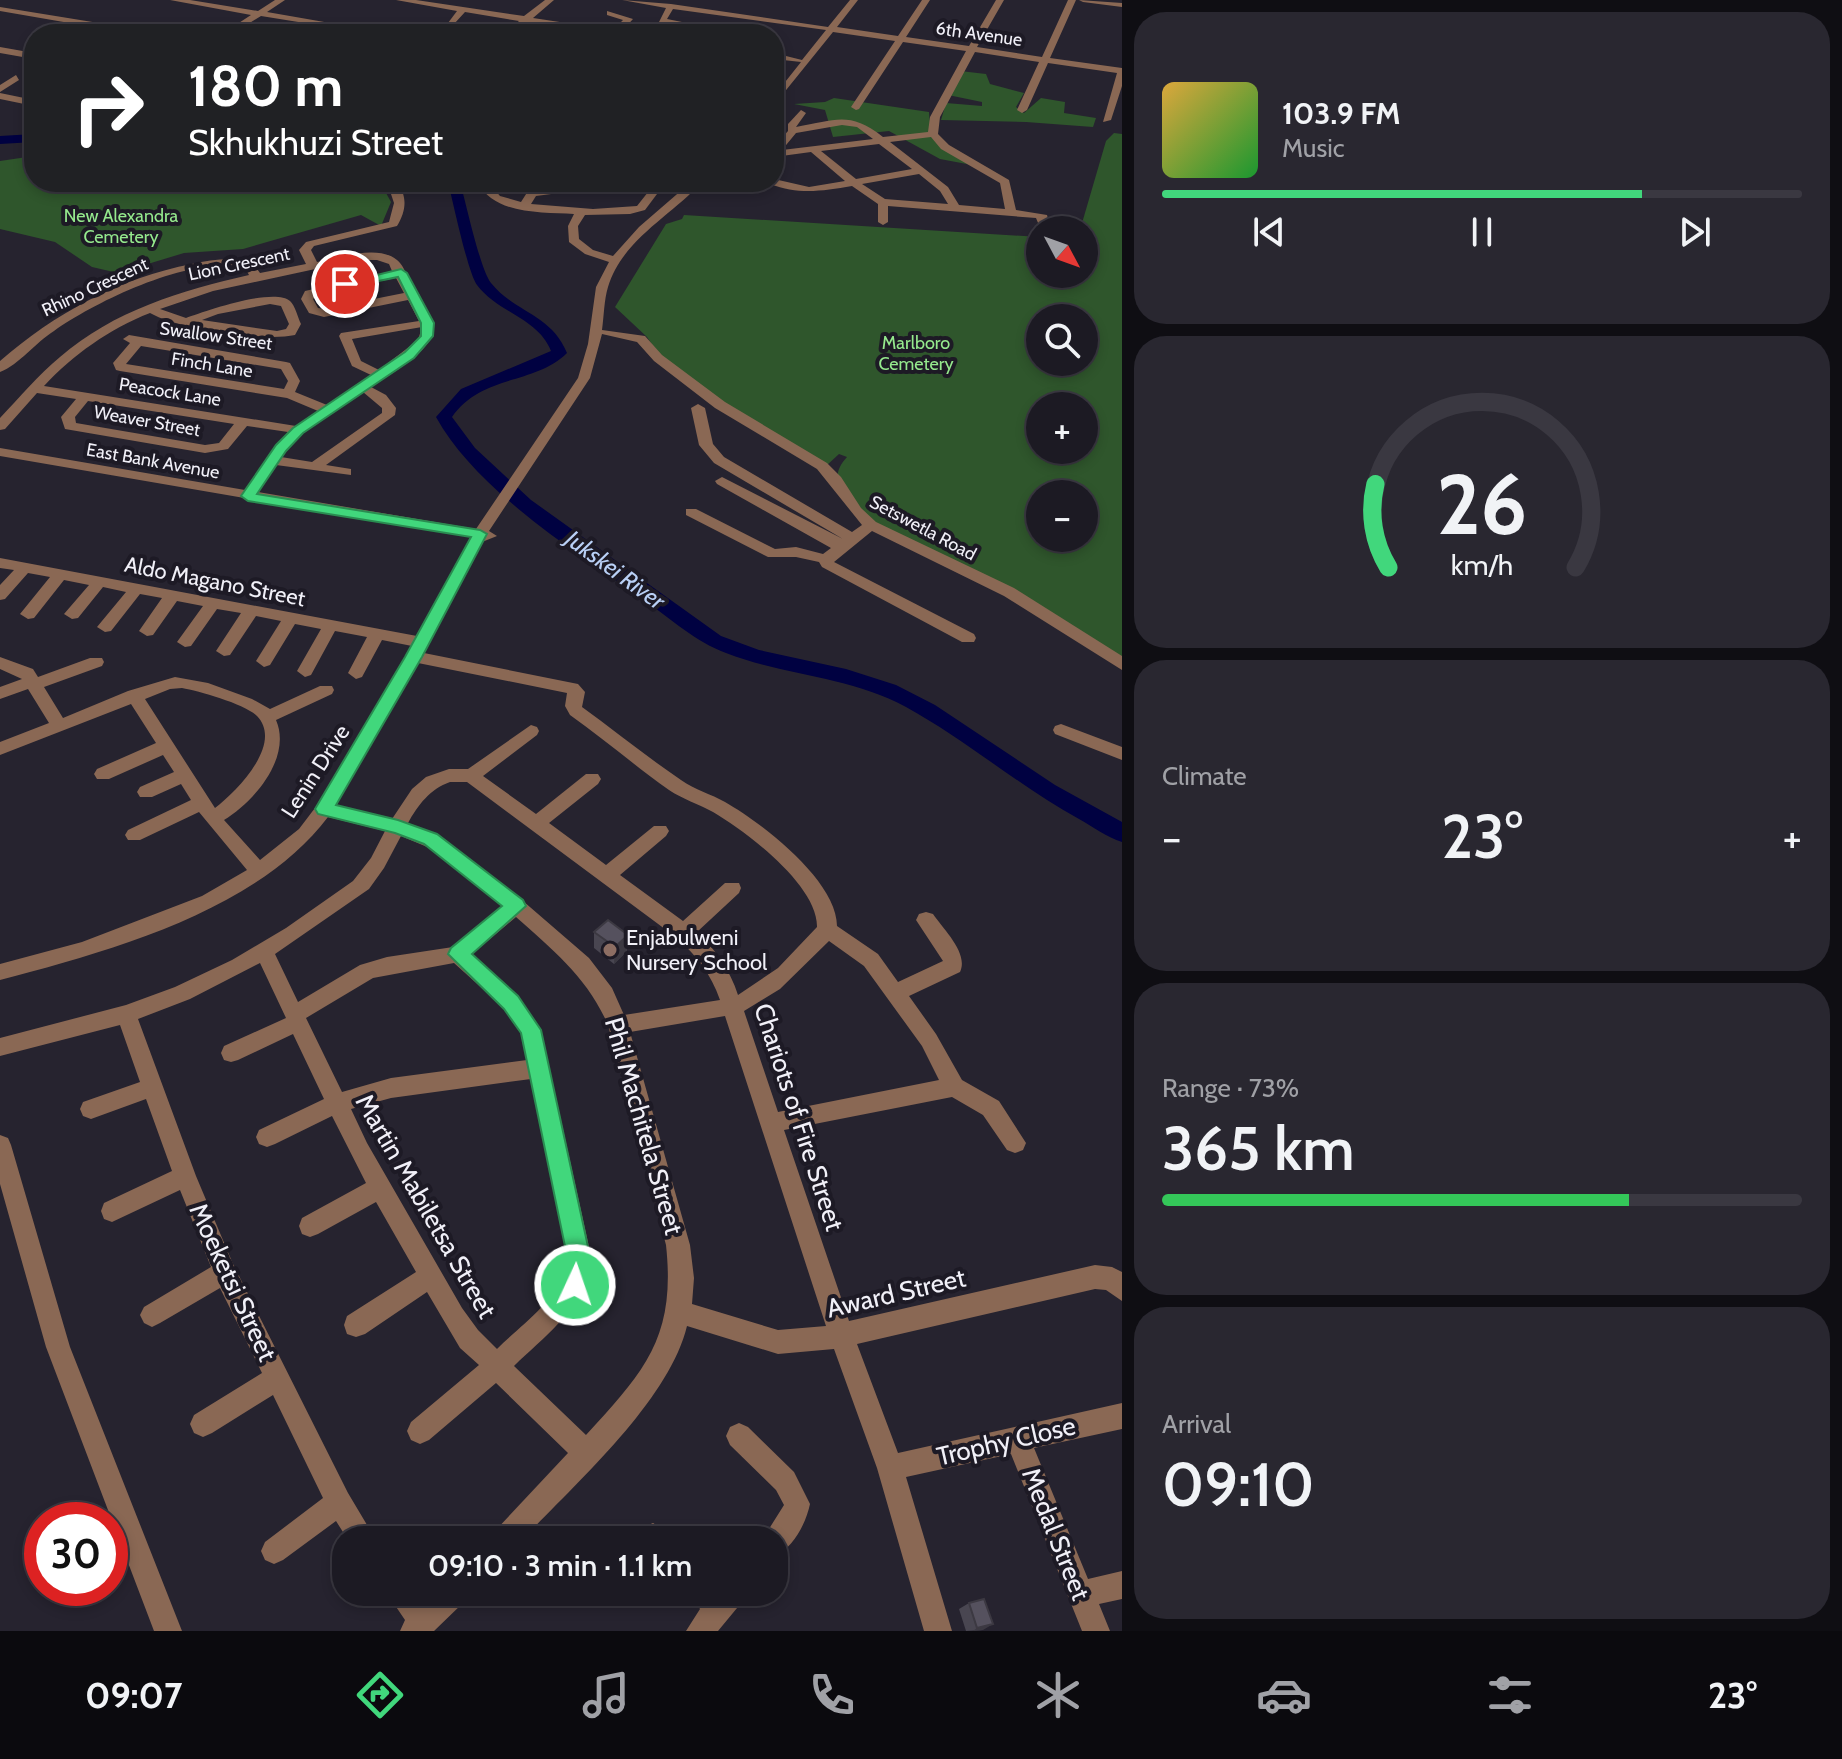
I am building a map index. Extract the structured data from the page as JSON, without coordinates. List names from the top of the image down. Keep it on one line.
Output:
{"streets":{"street":["6th Avenue","Lion Crescent","Rhino Crescent","Swallow Street","Finch Lane","Peacock Lane","Weaver Street","East Bank Avenue","Setswetla Road","Aldo Magano Street","Lenin Drive","Chariots of Fire Street","Phil Machitela Street","Martin Mabiletsa Street","Moeketsi Street","Award Street","Trophy Close","Medal Street"]},"crossings":[["Lion Crescent","Rhino Crescent"],["Lion Crescent","Swallow Street"],["Lion Crescent","Peacock Lane"],["Swallow Street","Finch Lane"],["Peacock Lane","Weaver Street"],["East Bank Avenue","Lenin Drive"],["Aldo Magano Street","Lenin Drive"],["Lenin Drive","Phil Machitela Street"],["Chariots of Fire Street","Award Street"],["Chariots of Fire Street","Trophy Close"],["Phil Machitela Street","Martin Mabiletsa Street"],["Phil Machitela Street","Award Street"],["Trophy Close","Medal Street"]],"water":["Jukskei River"],"parks":["New Alexandra Cemetery","Marlboro Cemetery"],"places":["Enjabulweni Nursery School"],"north":"bottom right","page":{"turn":["180 m","Skhukhuzi Street"],"song":["103.9 FM","Music"],"map_buttons":["+","−"],"tile":["Climate",["Range · 73%","365 km"],["Arrival","09:10"]],"heat":["−","23°","+"],"limit":"30","trip":"09:10 · 3 min · 1.1 km","tabs":["09:07","23°"],"gauge":["26","km/h"]}}
